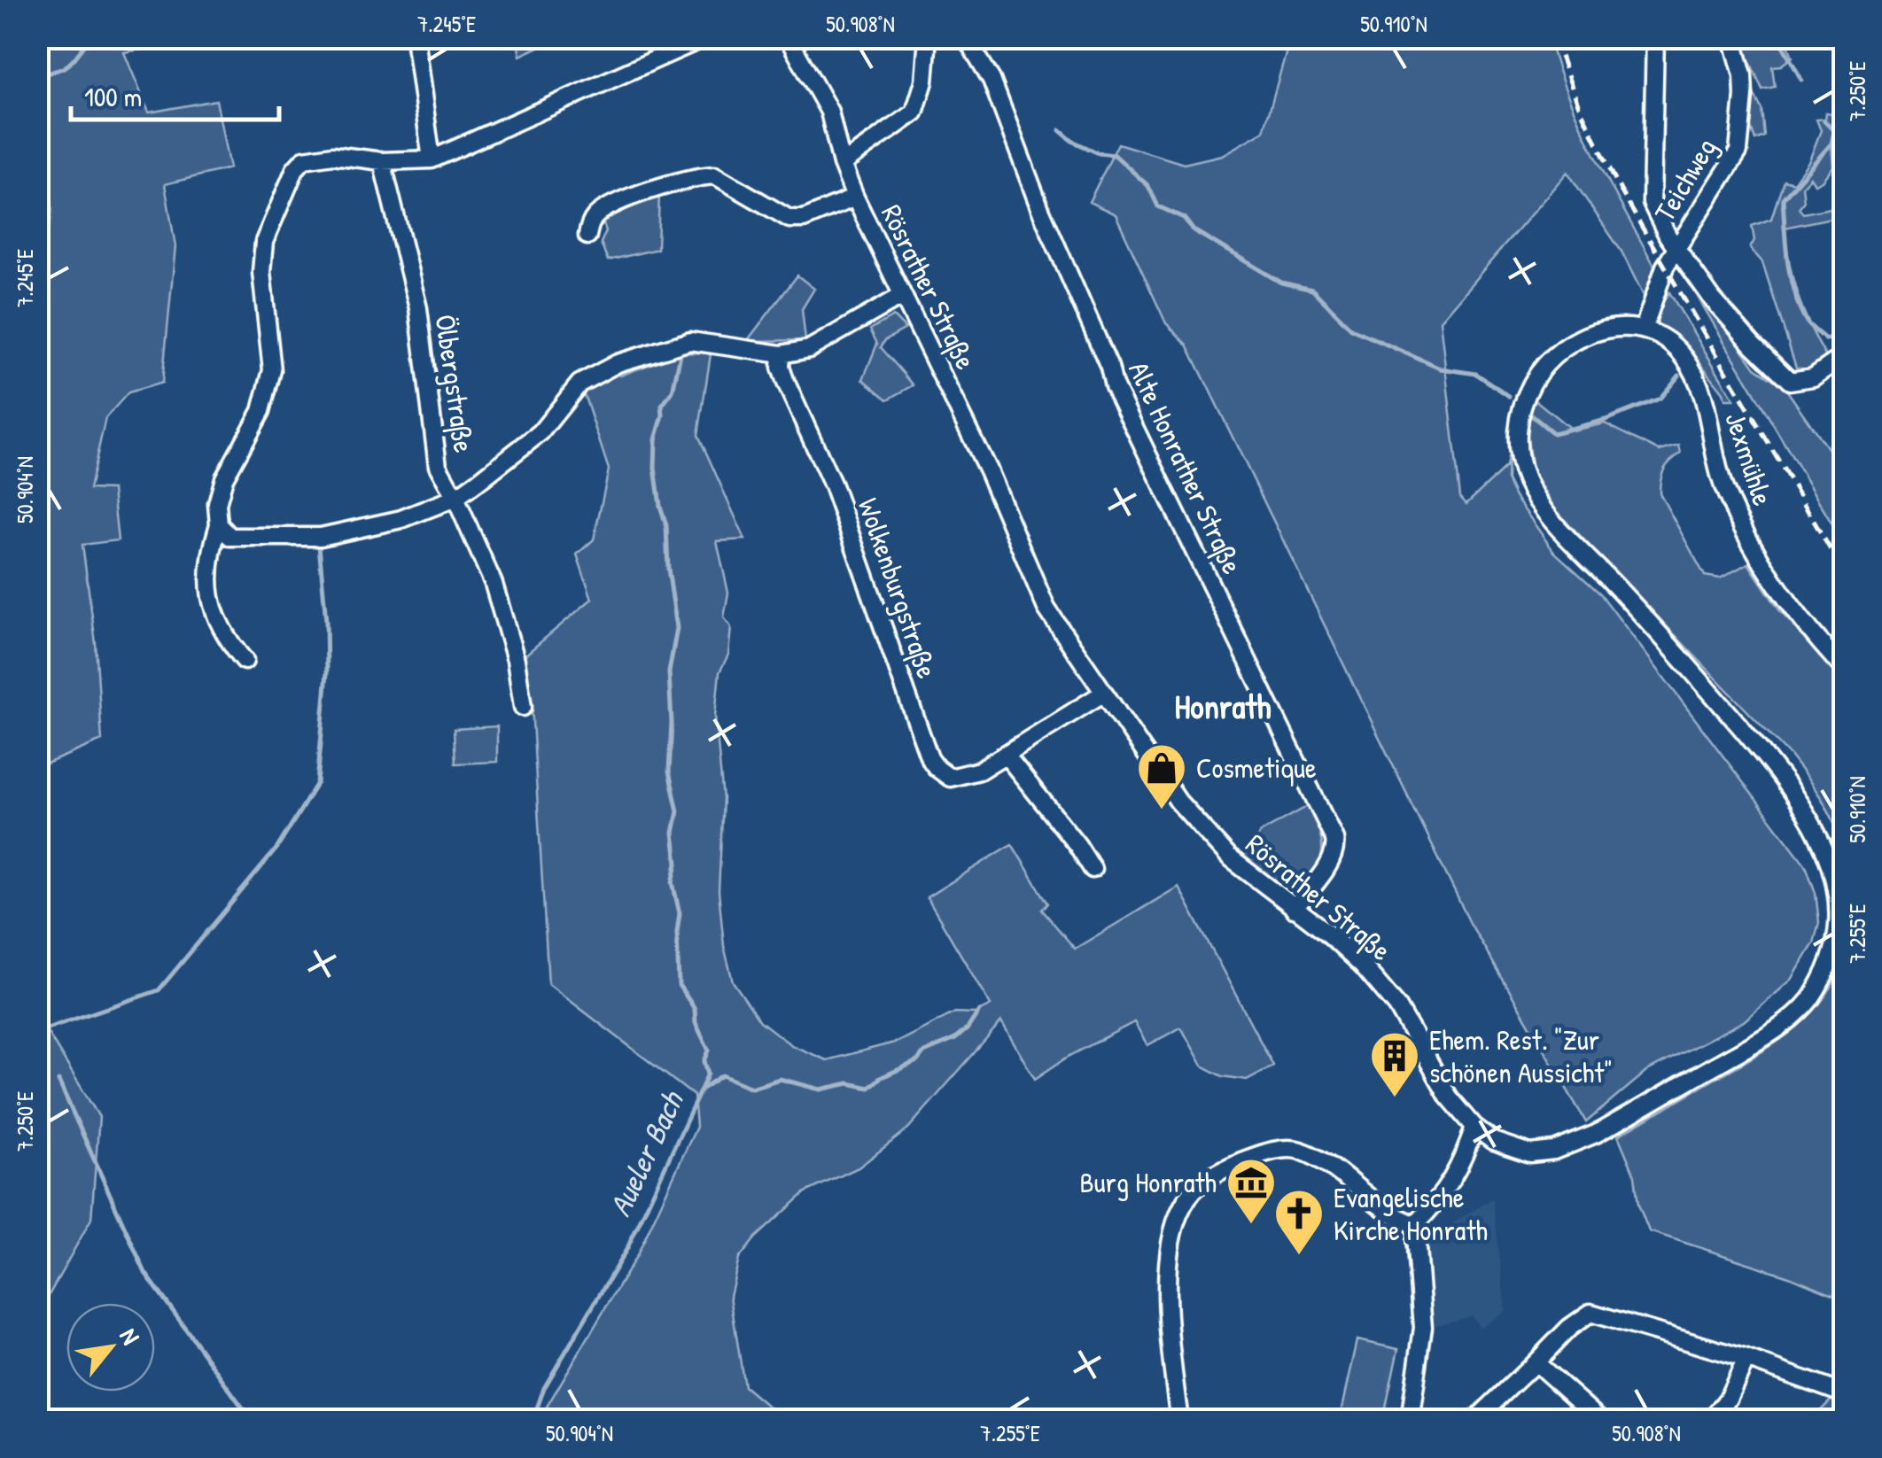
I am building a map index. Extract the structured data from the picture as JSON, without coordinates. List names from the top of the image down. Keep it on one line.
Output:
{"streets":{"street":["Teichweg","Rösrather Straße","Ölbergstraße","Jexmühle","Alte Honrather Straße","Wolkenburgstraße"]},"crossings":[["Rösrather Straße","Jexmühle"],["Rösrather Straße","Alte Honrather Straße"],["Rösrather Straße","Wolkenburgstraße"]],"districts":["Honrath"],"water":["Aueler Bach"],"places":{"shop":["Cosmetique"],"building":["Ehem. Rest. \"Zur schönen Aussicht\""],"museum":["Burg Honrath"],"church":["Evangelische Kirche Honrath"]},"scale_bar":"100 m","north":"top right","coordinates":["7.245°E","50.908°N","50.910°N","7.250°E","50.904°N","7.255°E"]}
